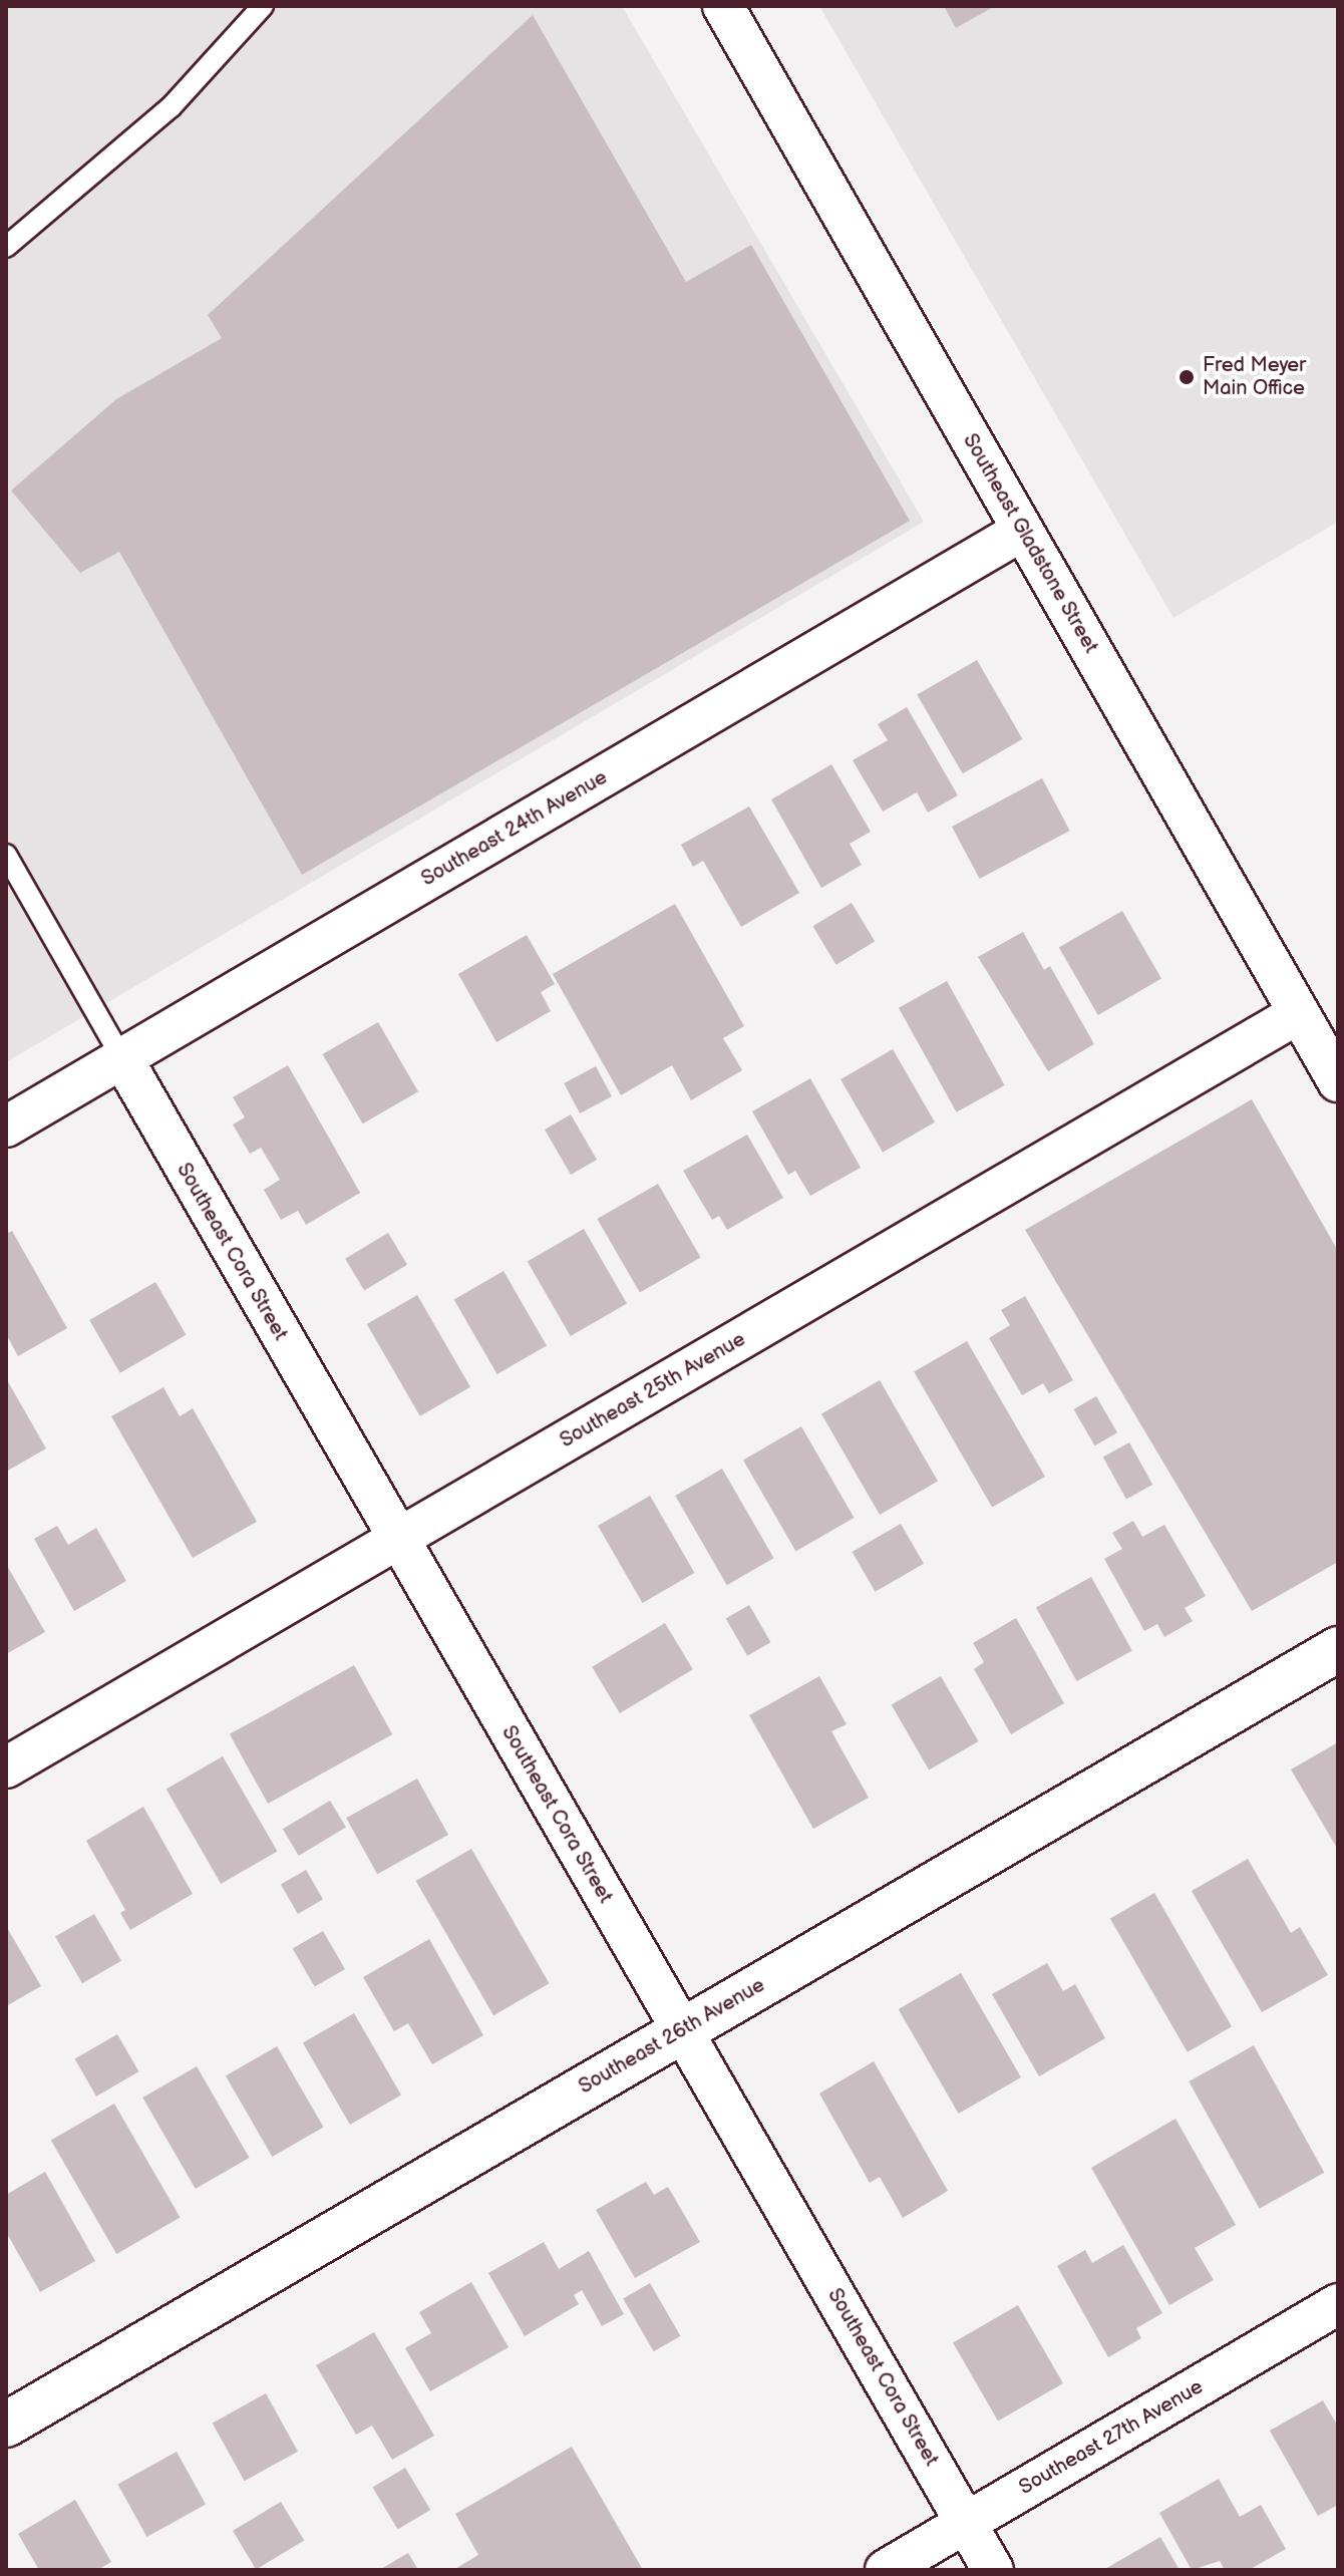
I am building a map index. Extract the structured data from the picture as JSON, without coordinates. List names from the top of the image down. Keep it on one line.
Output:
{"streets":{"street":["Southeast Gladstone Street","Southeast 24th Avenue","Southeast Cora Street","Southeast 25th Avenue","Southeast 26th Avenue","Southeast 27th Avenue"]},"crossings":[["Southeast Gladstone Street","Southeast 24th Avenue"],["Southeast Gladstone Street","Southeast 25th Avenue"],["Southeast 24th Avenue","Southeast Cora Street"],["Southeast Cora Street","Southeast 25th Avenue"],["Southeast Cora Street","Southeast 26th Avenue"],["Southeast Cora Street","Southeast 27th Avenue"]],"places":["Fred Meyer Main Office"]}
